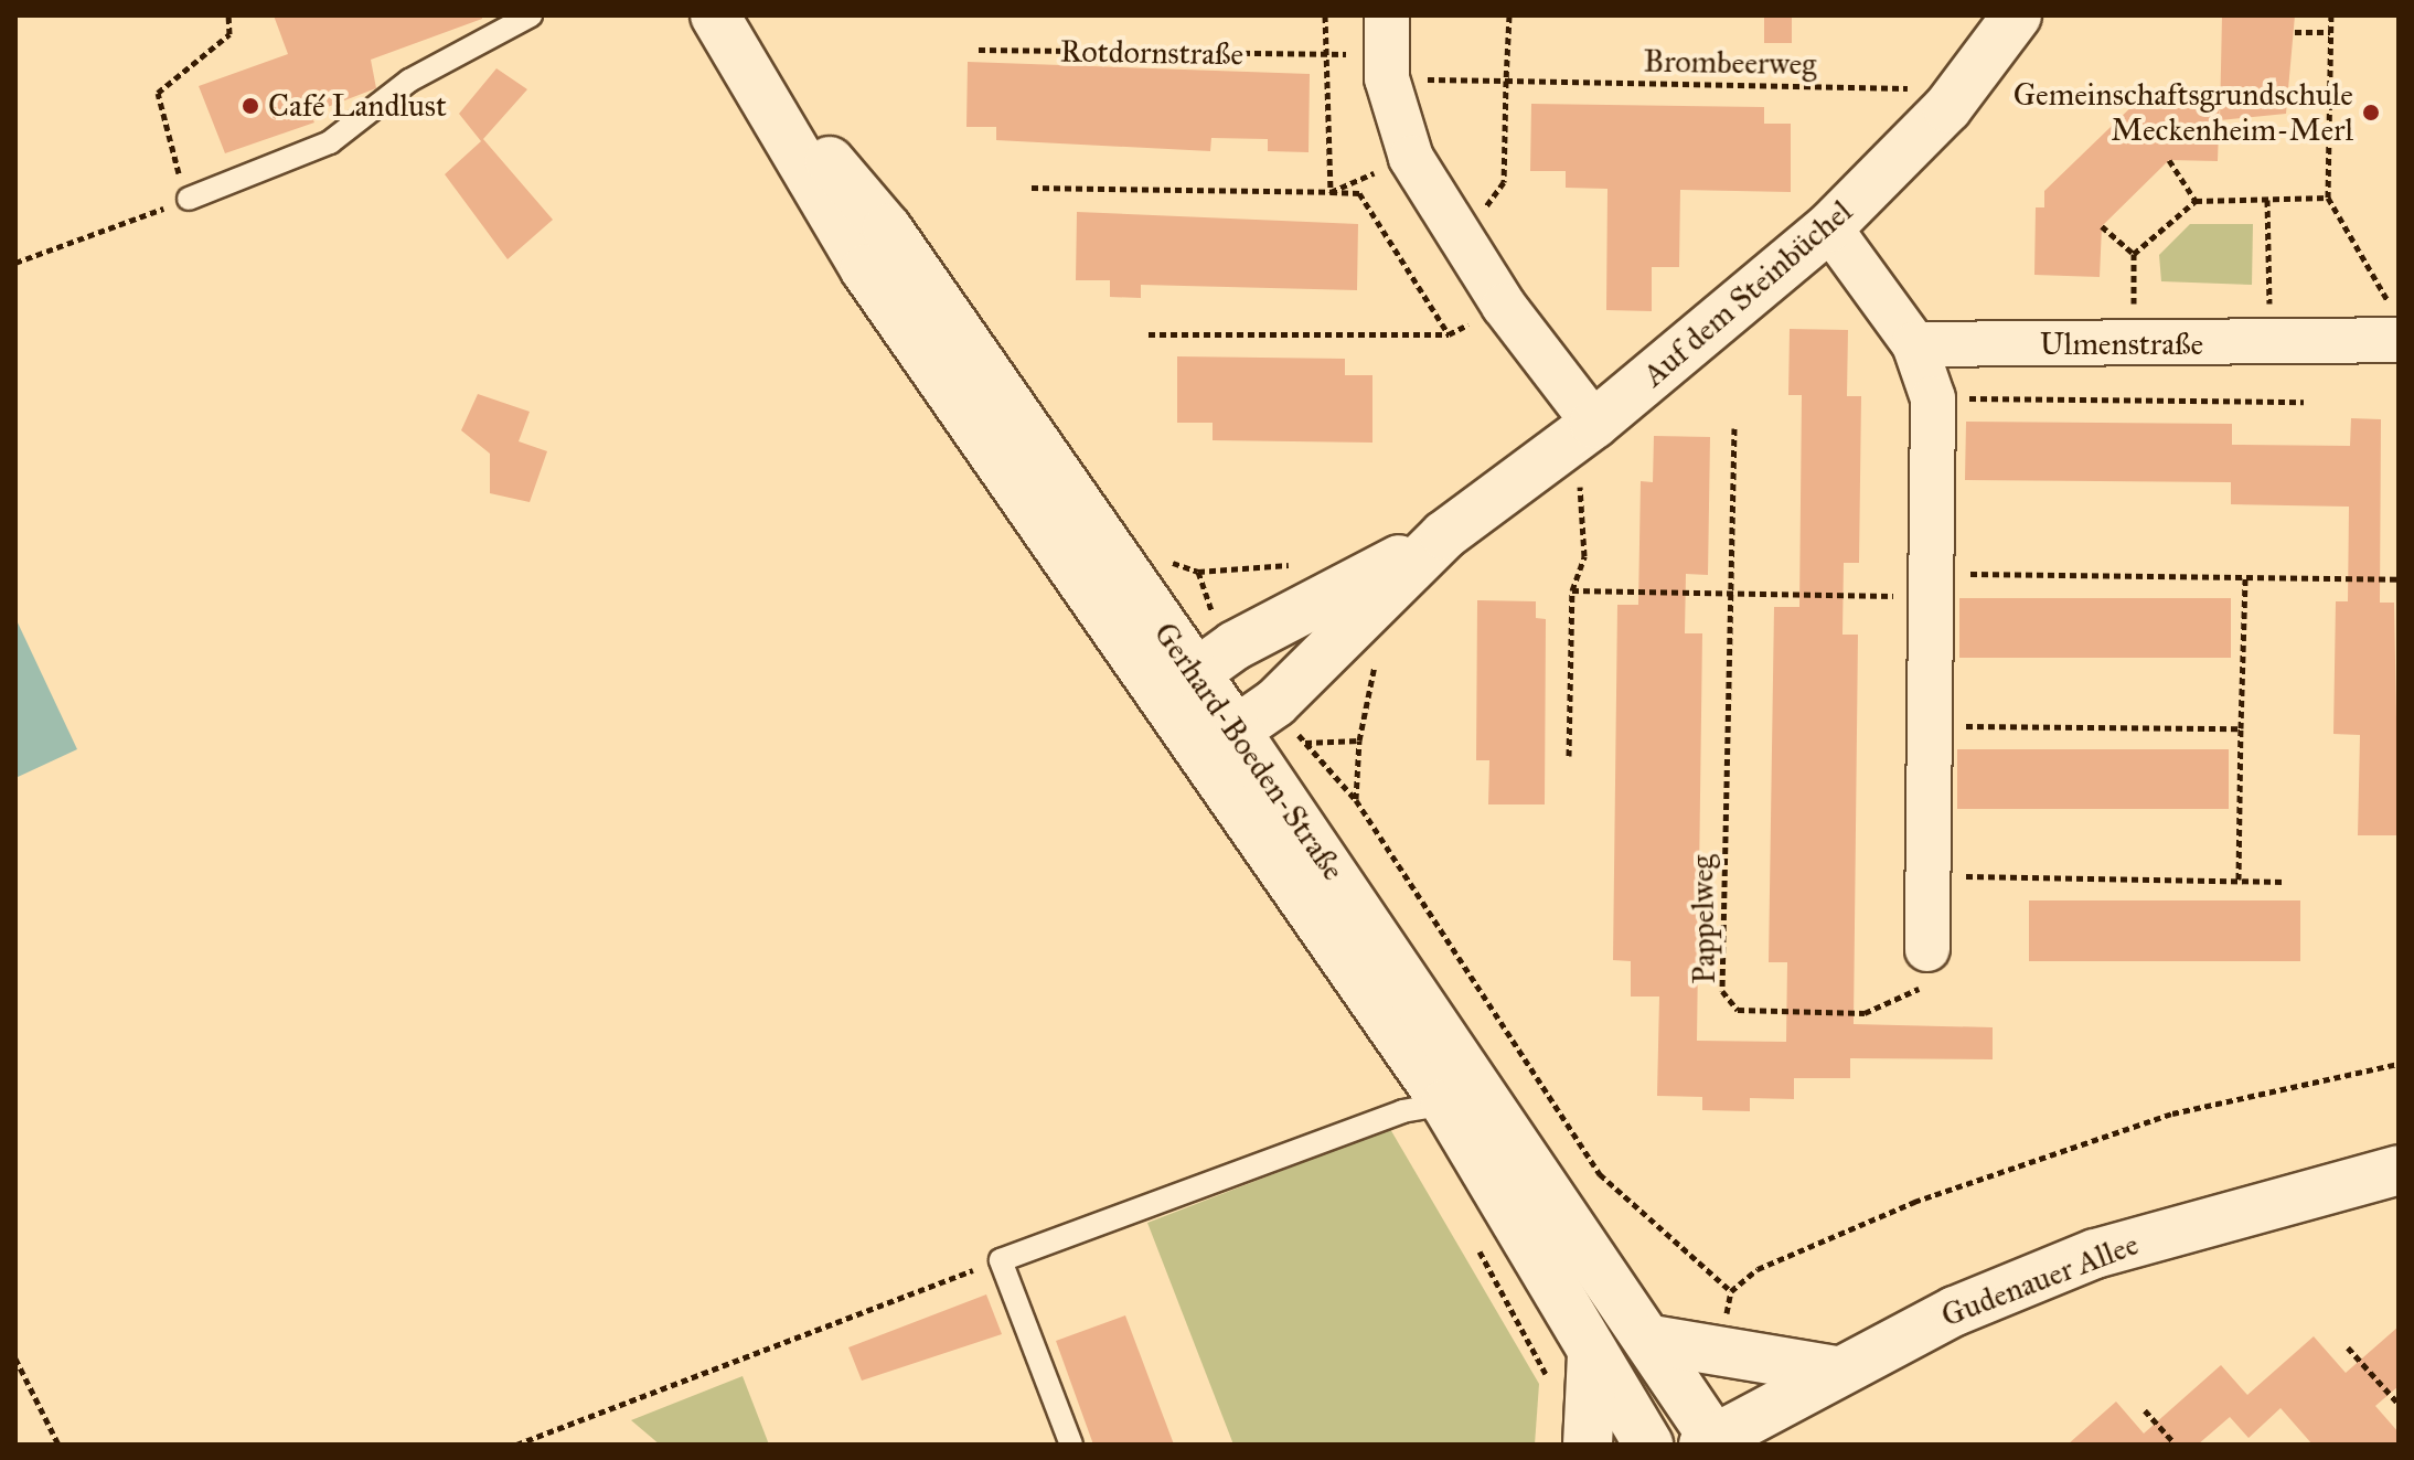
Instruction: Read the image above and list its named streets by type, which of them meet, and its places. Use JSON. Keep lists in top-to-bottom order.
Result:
{
  "streets": {
    "main road": ["Auf dem Steinbüchel", "Gerhard-Boeden-Straße", "Gudenauer Allee"],
    "street": ["Ulmenstraße"],
    "path": ["Rotdornstraße", "Brombeerweg", "Pappelweg"]
  },
  "crossings": [
    ["Brombeerweg", "Auf dem Steinbüchel"],
    ["Auf dem Steinbüchel", "Gerhard-Boeden-Straße"],
    ["Gerhard-Boeden-Straße", "Gudenauer Allee"]
  ],
  "places": ["Café Landlust", "Gemeinschaftsgrundschule Meckenheim-Merl"]
}
